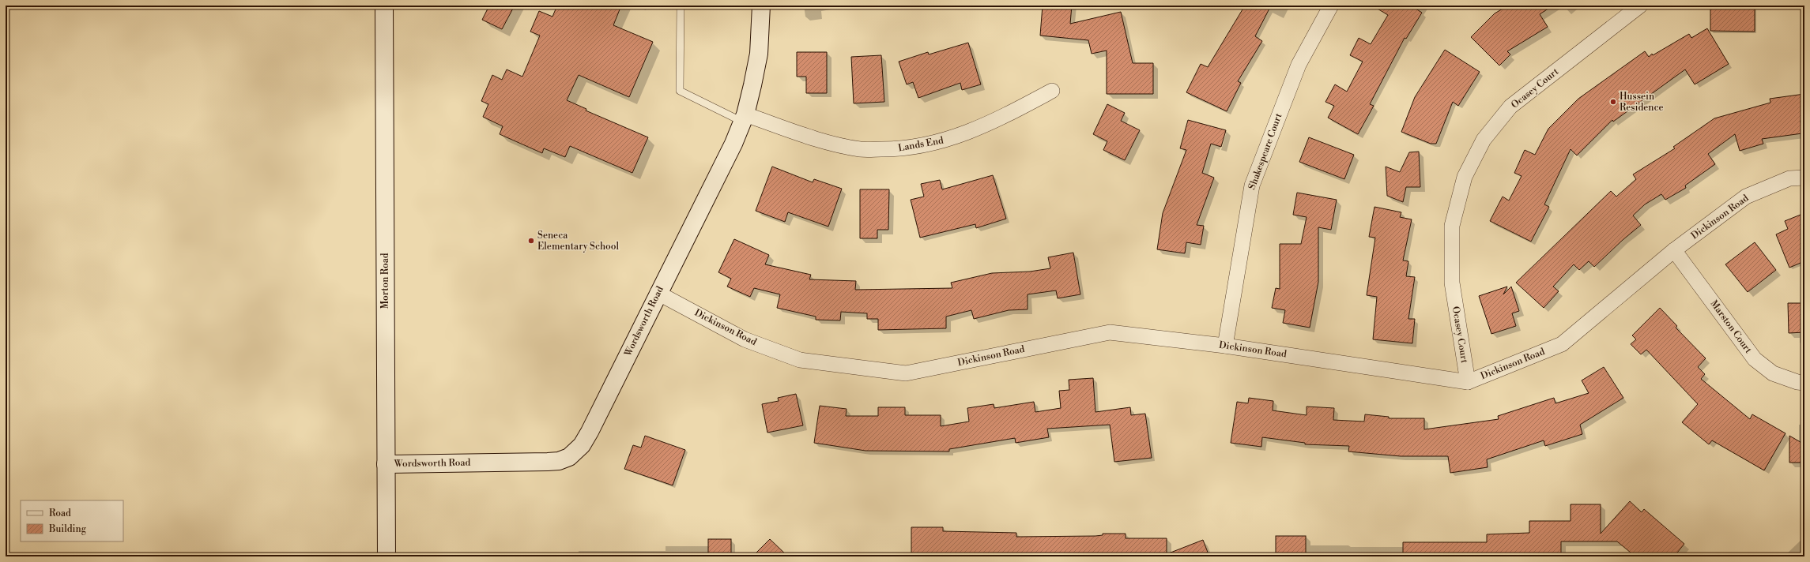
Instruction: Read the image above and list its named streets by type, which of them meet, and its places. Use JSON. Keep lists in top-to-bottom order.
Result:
{
  "streets": {
    "street": [
      "Ocasey Court",
      "Lands End",
      "Shakespeare Court",
      "Dickinson Road",
      "Morton Road",
      "Wordsworth Road",
      "Marston Court"
    ]
  },
  "crossings": [
    ["Ocasey Court", "Dickinson Road"],
    ["Lands End", "Wordsworth Road"],
    ["Shakespeare Court", "Dickinson Road"],
    ["Dickinson Road", "Wordsworth Road"],
    ["Dickinson Road", "Marston Court"],
    ["Morton Road", "Wordsworth Road"]
  ],
  "places": ["Hussein Residence", "Seneca Elementary School"],
  "legend": ["Road", "Building"]
}
